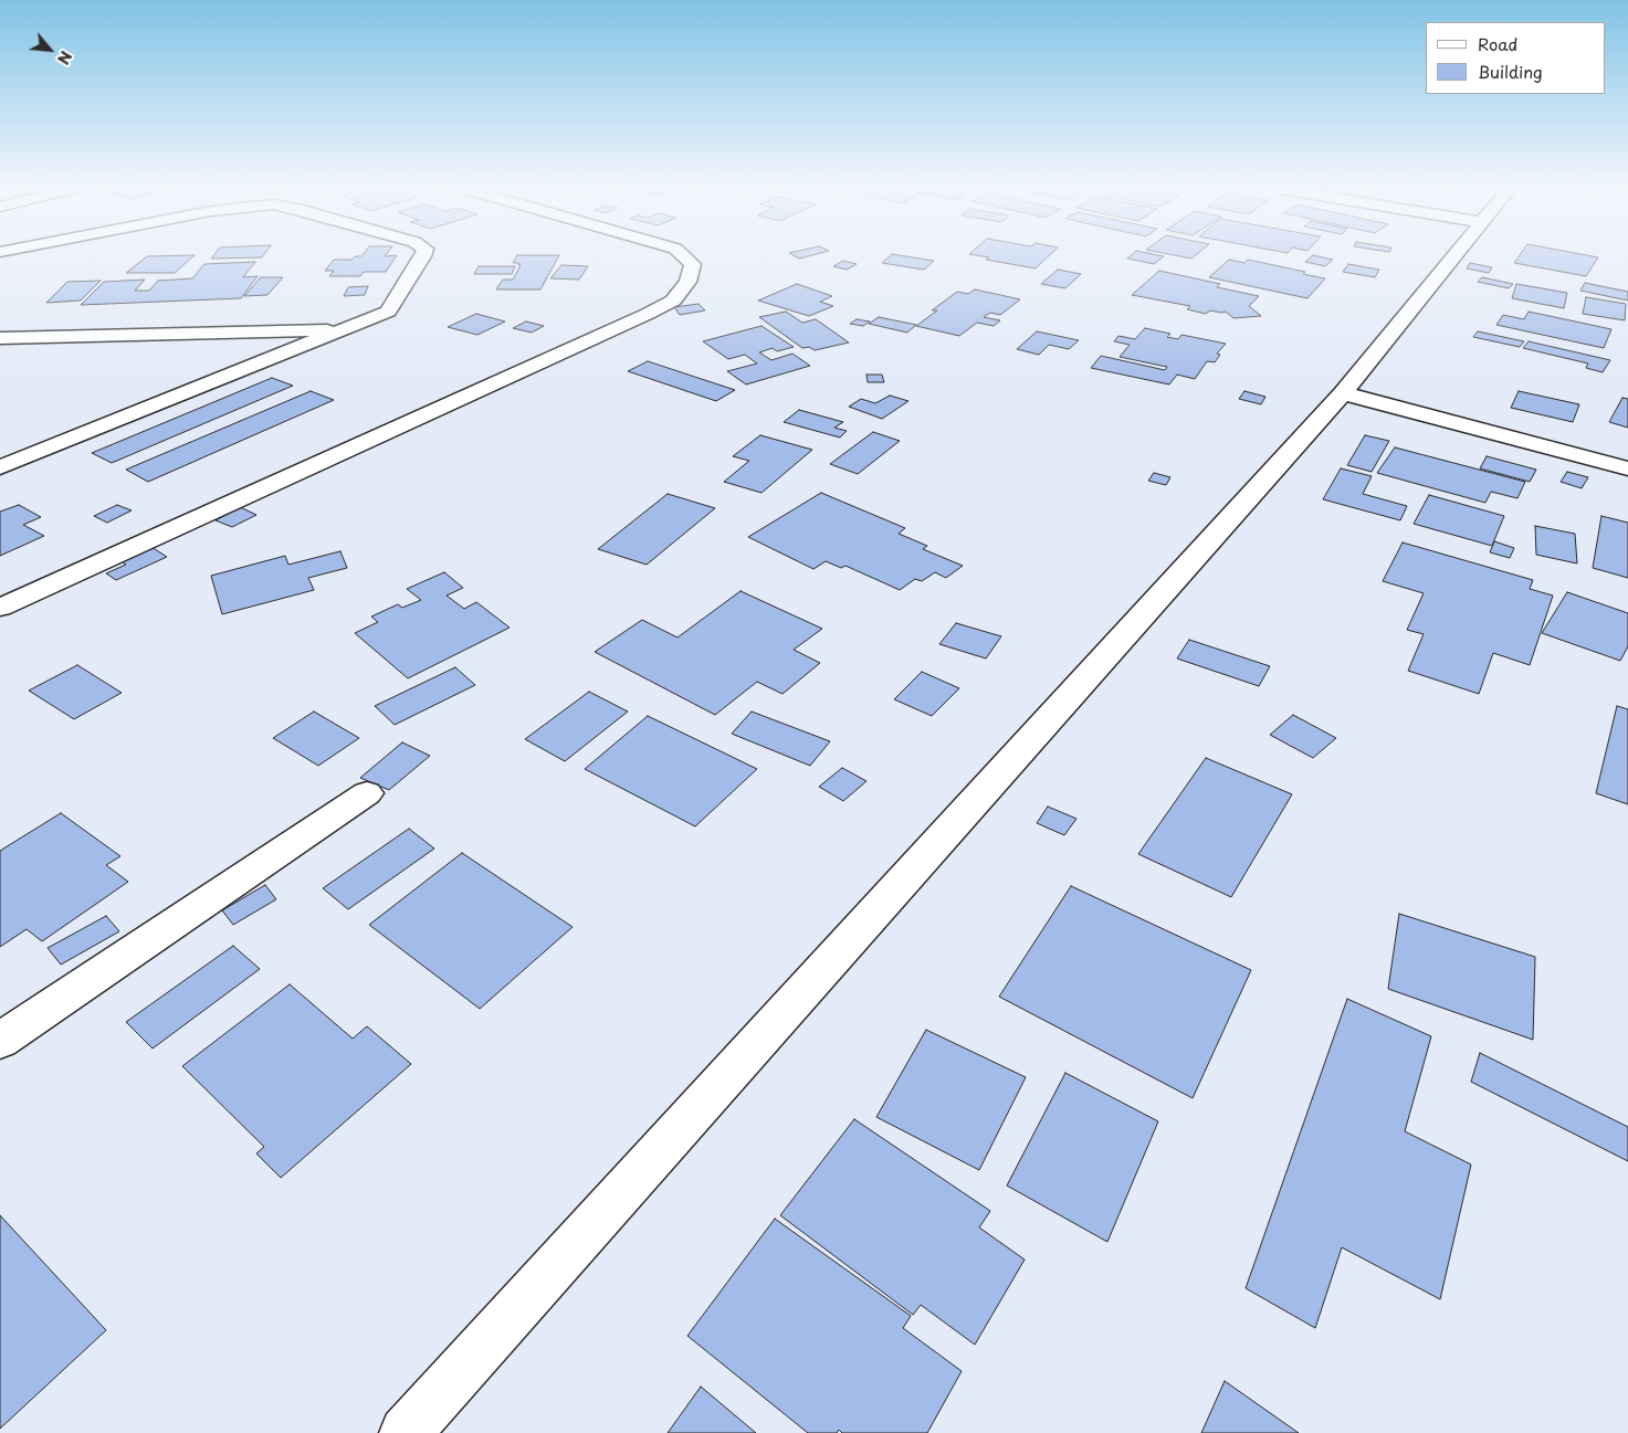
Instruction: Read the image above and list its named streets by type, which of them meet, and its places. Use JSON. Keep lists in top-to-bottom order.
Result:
{
  "legend": ["Road", "Building"],
  "north": "bottom right"
}
